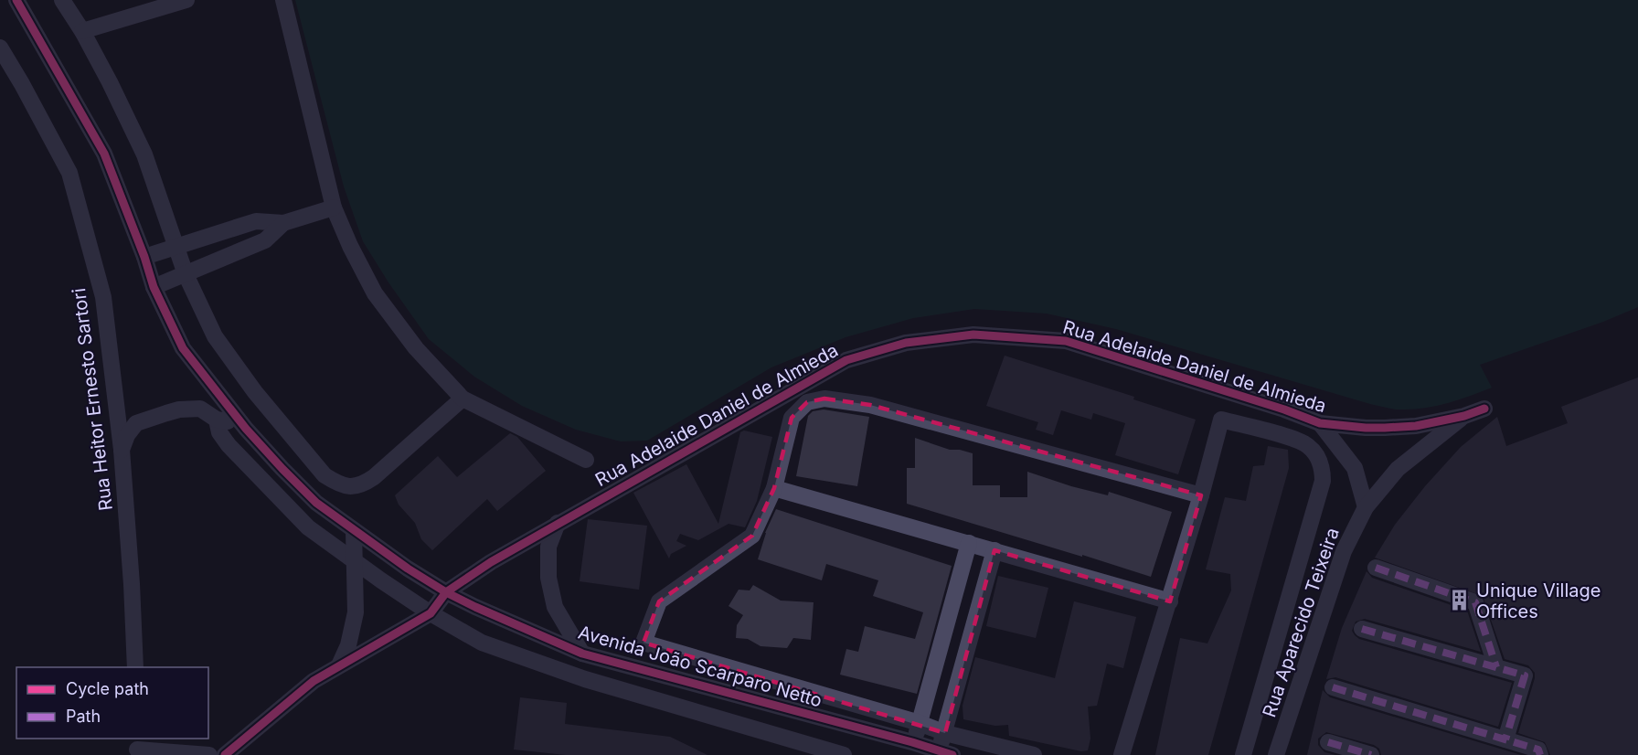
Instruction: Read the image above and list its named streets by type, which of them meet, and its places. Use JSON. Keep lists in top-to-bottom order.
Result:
{
  "streets": {
    "street": [
      "Rua Adelaide Daniel de Almieda",
      "Rua Heitor Ernesto Sartori",
      "Rua Aparecido Teixeira",
      "Avenida João Scarparo Netto"
    ]
  },
  "crossings": [
    ["Rua Adelaide Daniel de Almieda", "Rua Aparecido Teixeira"],
    ["Rua Adelaide Daniel de Almieda", "Avenida João Scarparo Netto"]
  ],
  "places": {
    "building": ["Unique Village Offices"]
  },
  "legend": ["Cycle path", "Path"]
}
